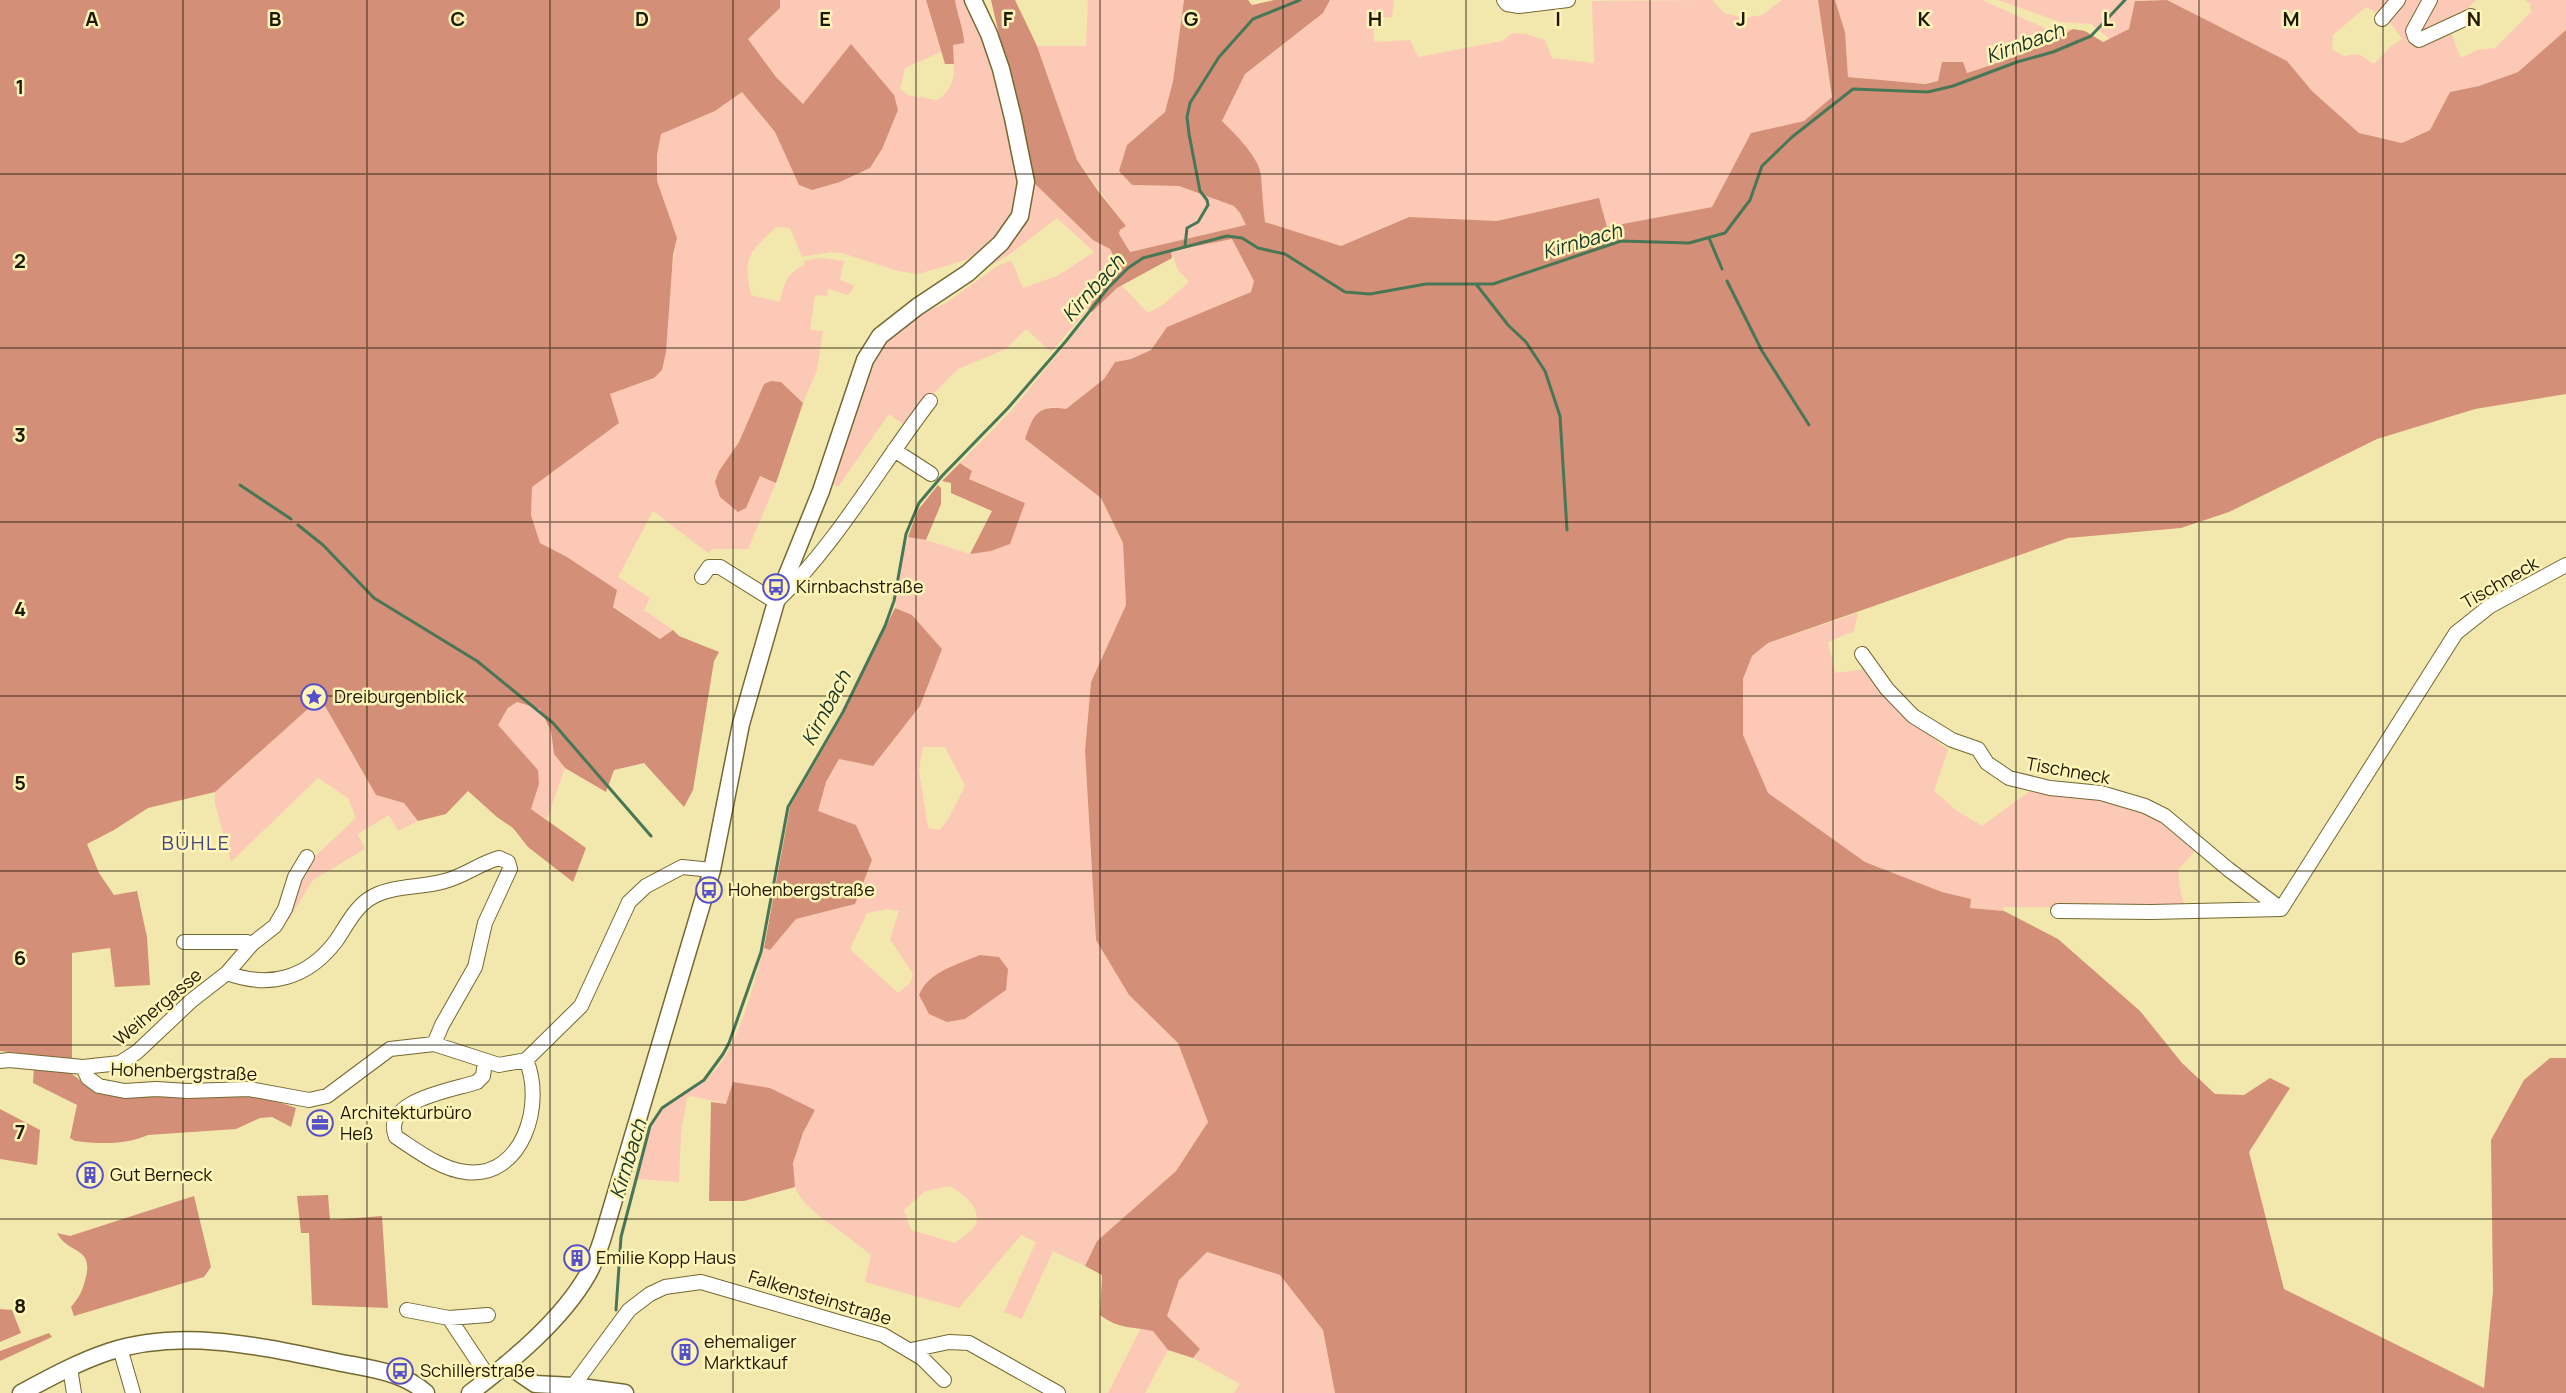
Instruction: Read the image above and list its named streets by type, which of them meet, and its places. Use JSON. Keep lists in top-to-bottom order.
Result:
{
  "streets": {
    "street": [
      "Tischneck",
      "Weihergasse",
      "Hohenbergstraße",
      "Falkensteinstraße"
    ]
  },
  "crossings": [
    ["Weihergasse", "Hohenbergstraße"]
  ],
  "districts": ["BÜHLE"],
  "water": ["Kirnbach"],
  "places": {
    "bus stop": ["Kirnbachstraße", "Hohenbergstraße", "Schillerstraße"],
    "place": ["Dreiburgenblick"],
    "office": ["Architekturbüro Heß"],
    "building": ["Gut Berneck", "Emilie Kopp Haus", "ehemaliger Marktkauf"]
  },
  "grid": {
    "columns": [
      "A",
      "B",
      "C",
      "D",
      "E",
      "F",
      "G",
      "H",
      "I",
      "J",
      "K",
      "L",
      "M",
      "N"
    ],
    "rows": [
      "1",
      "2",
      "3",
      "4",
      "5",
      "6",
      "7",
      "8"
    ]
  }
}
